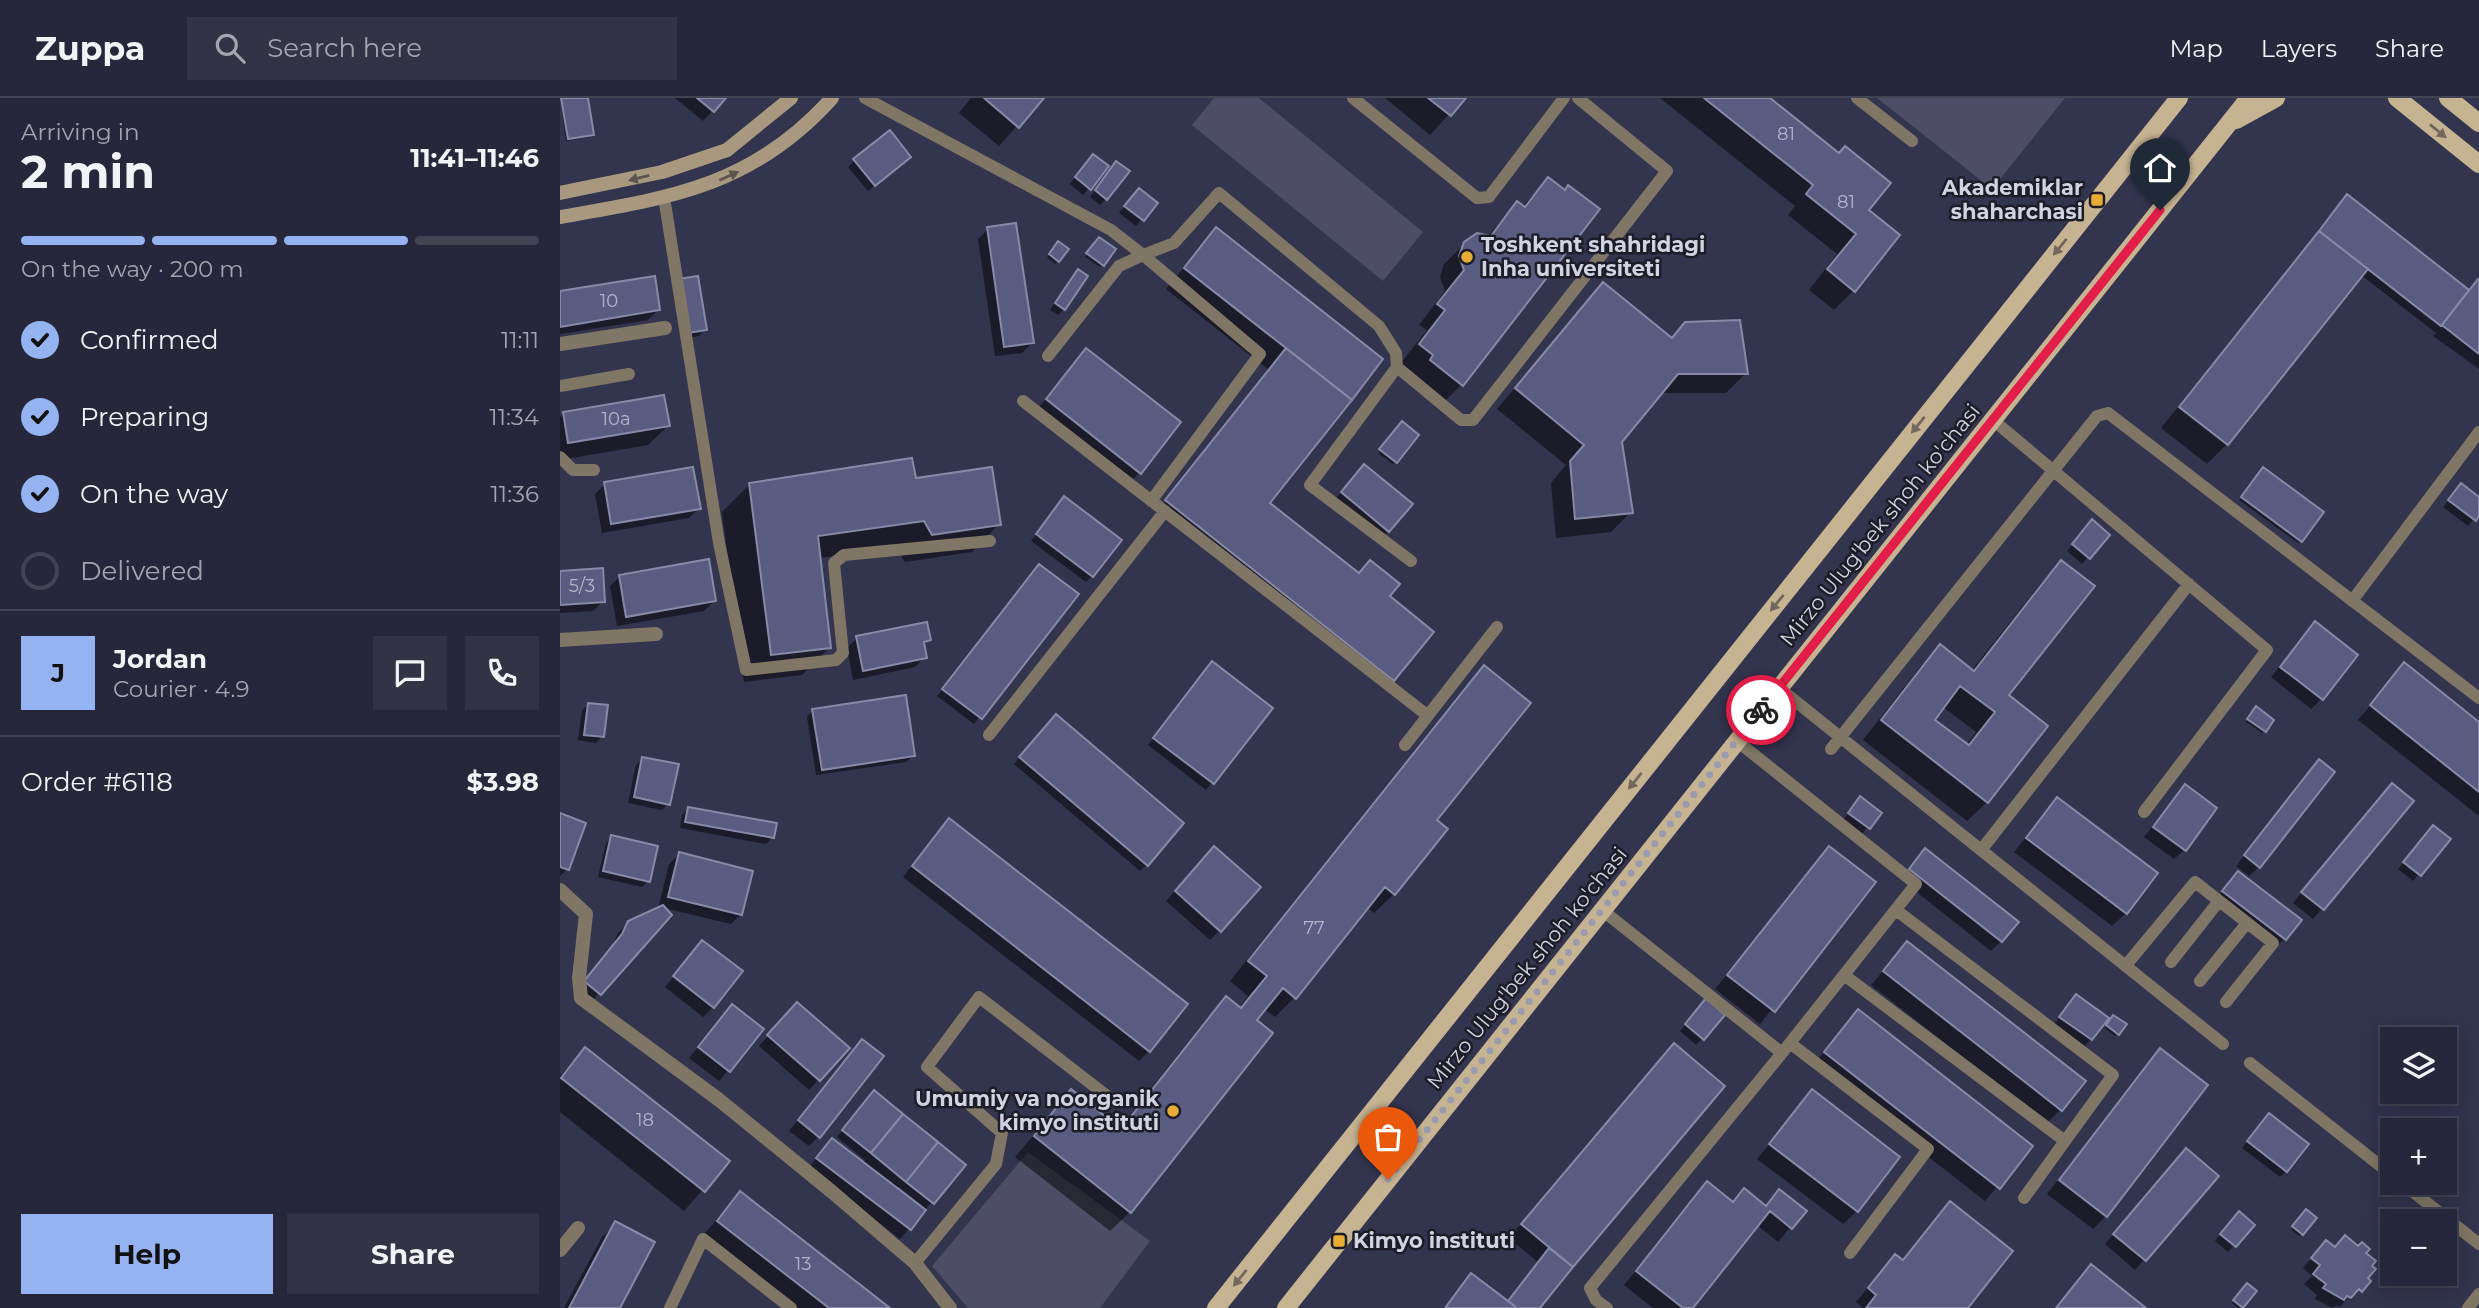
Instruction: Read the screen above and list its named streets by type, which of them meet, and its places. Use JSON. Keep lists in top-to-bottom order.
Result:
{
  "streets": {
    "main road": ["Mirzo Ulug'bek shoh ko'chasi"]
  },
  "places": {
    "transit": ["Akademiklar shaharchasi", "Kimyo instituti"],
    "other": ["Toshkent shahridagi Inha universiteti", "Umumiy va noorganik kimyo instituti"]
  },
  "house_numbers": [
    "81",
    "81",
    "10",
    "10а",
    "5/3",
    "77",
    "18",
    "13"
  ],
  "page": {
    "header": "Zuppa",
    "search": "Search here",
    "nav": ["Map", "Layers", "Share"],
    "heading": ["2 min", "Arriving in", "11:41–11:46"],
    "panel": [
      "Jordan",
      "Courier · 4.9",
      "Order #6118",
      "$3.98"
    ],
    "bar": "On the way · 200 m",
    "list": [
      ["Confirmed", "11:11"],
      ["Preparing", "11:34"],
      ["On the way", "11:36"],
      "Delivered"
    ],
    "round": "J",
    "map_buttons": ["+", "−"],
    "buttons": ["Help", "Share"]
  }
}
